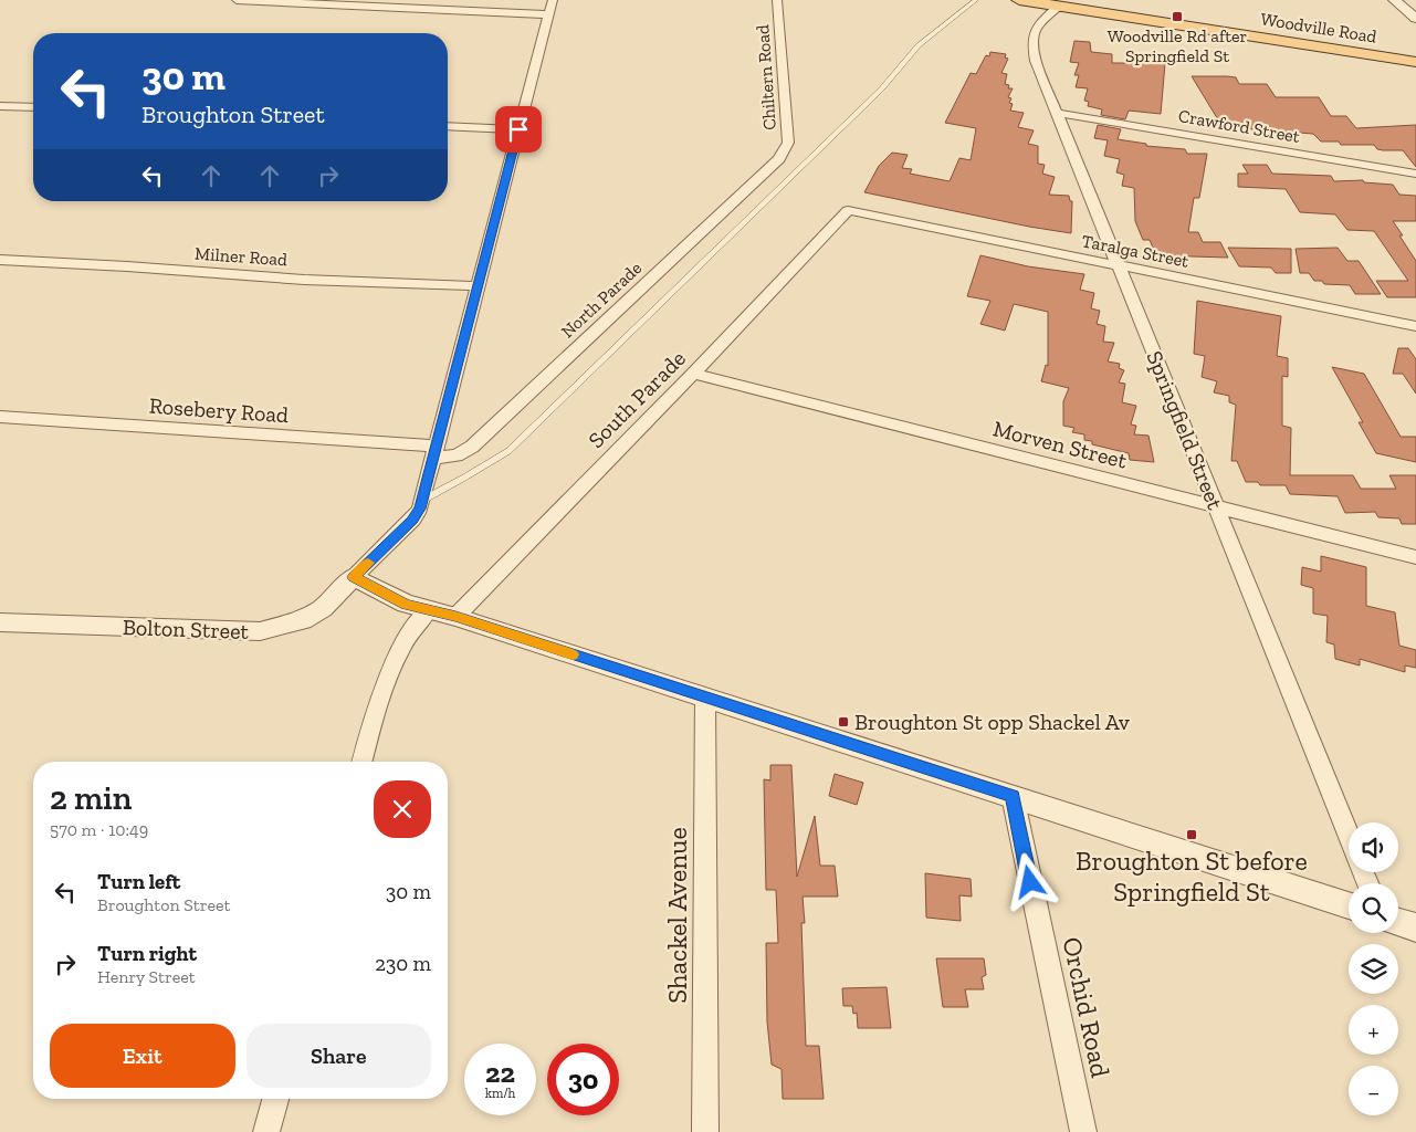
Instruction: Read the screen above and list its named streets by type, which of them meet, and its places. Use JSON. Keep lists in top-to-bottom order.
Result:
{
  "streets": {
    "main road": ["Woodville Road"],
    "street": [
      "Chiltern Road",
      "Crawford Street",
      "Taralga Street",
      "Milner Road",
      "North Parade",
      "South Parade",
      "Rosebery Road",
      "Springfield Street",
      "Morven Street",
      "Bolton Street",
      "Shackel Avenue",
      "Orchid Road"
    ]
  },
  "crossings": [
    ["Woodville Road", "Springfield Street"],
    ["Chiltern Road", "North Parade"],
    ["Crawford Street", "Springfield Street"],
    ["Taralga Street", "South Parade"],
    ["Taralga Street", "Springfield Street"],
    ["North Parade", "Rosebery Road"],
    ["South Parade", "Morven Street"],
    ["Springfield Street", "Morven Street"]
  ],
  "places": {
    "transit": ["Woodville Rd after Springfield St", "Broughton St opp Shackel Av", "Broughton St before Springfield St"]
  },
  "page": {
    "turn": ["30 m", "Broughton Street"],
    "heading": ["2 min", "570 m · 10:49"],
    "map_buttons": ["+", "−"],
    "list": [
      {
        "name": "Turn left",
        "note": "Broughton Street",
        "value": "30 m"
      },
      {
        "name": "Turn right",
        "note": "Henry Street",
        "value": "230 m"
      }
    ],
    "buttons": ["Exit", "Share"],
    "speed": "22 km/h",
    "limit": "30"
  }
}
